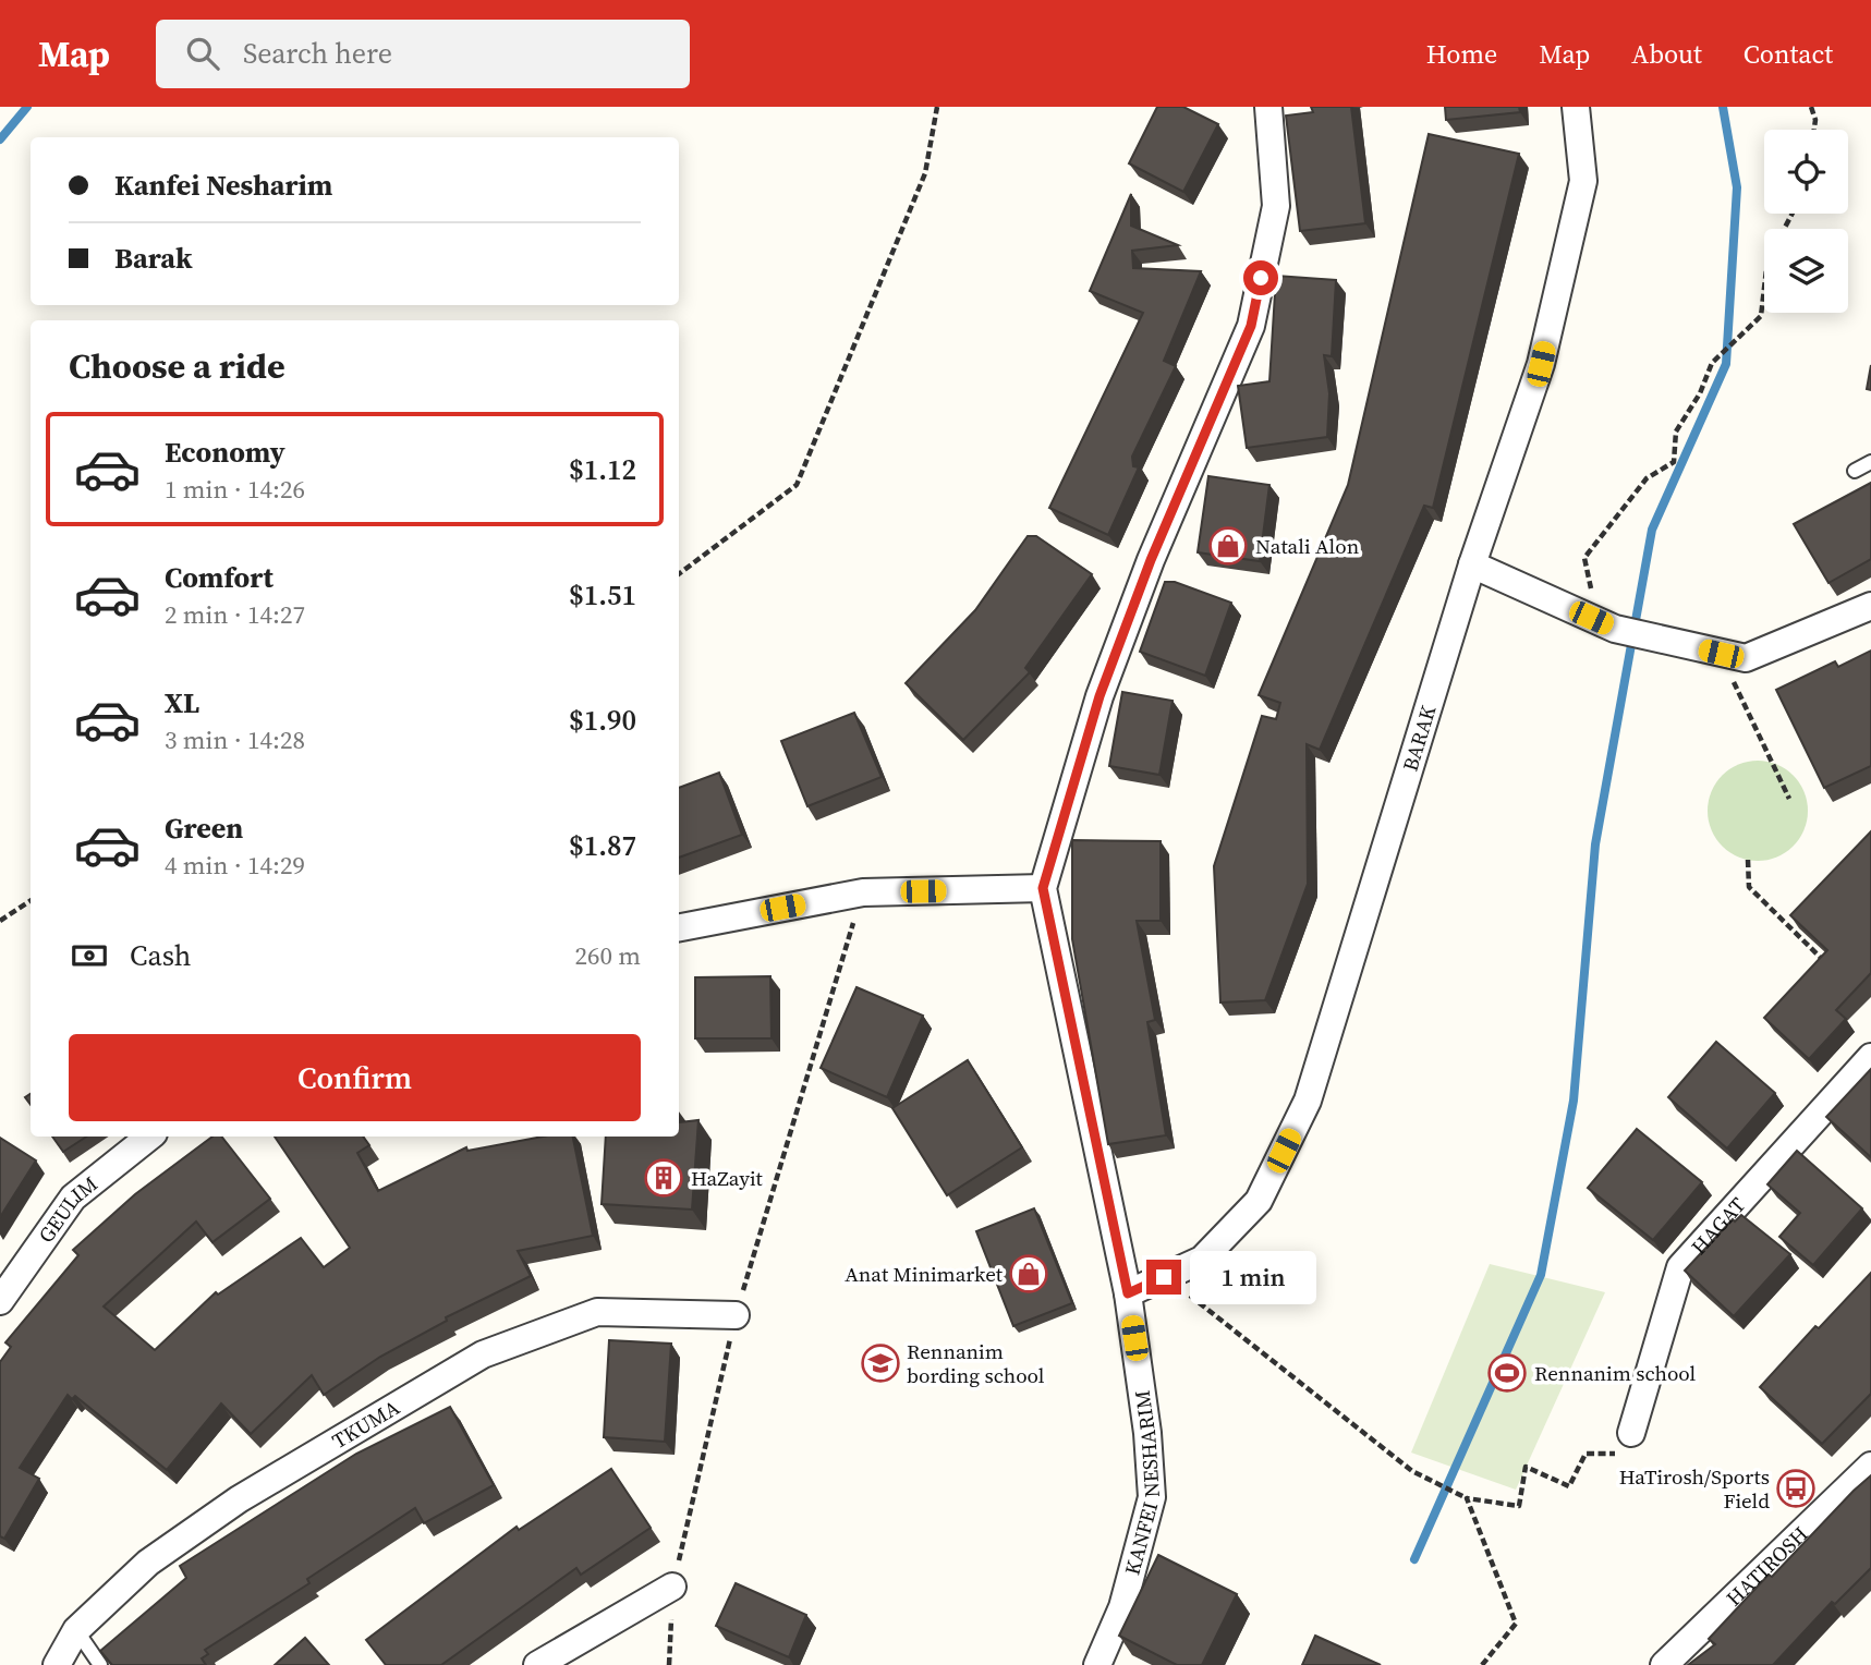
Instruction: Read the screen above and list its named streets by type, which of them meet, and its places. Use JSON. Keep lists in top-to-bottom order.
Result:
{
  "streets": {
    "street": [
      "BARAK",
      "GEULIM",
      "HAGAT",
      "TKUMA",
      "KANFEI NESHARIM",
      "HATIROSH"
    ]
  },
  "crossings": [
    ["BARAK", "KANFEI NESHARIM"]
  ],
  "places": {
    "shop": ["Natali Alon", "Anat Minimarket"],
    "building": ["HaZayit"],
    "school or university": ["Rennanim bording school"],
    "sports": ["Rennanim school"],
    "bus stop": ["HaTirosh/Sports Field"]
  },
  "page": {
    "header": "Map",
    "search": "Search here",
    "nav": [
      "Home",
      "Map",
      "About",
      "Contact"
    ],
    "banner": ["Kanfei Nesharim", "Barak"],
    "heading": "Choose a ride",
    "list": [
      {
        "name": "Economy",
        "note": "1 min · 14:26",
        "value": "$1.12"
      },
      {
        "name": "Comfort",
        "note": "2 min · 14:27",
        "value": "$1.51"
      },
      {
        "name": "XL",
        "note": "3 min · 14:28",
        "value": "$1.90"
      },
      {
        "name": "Green",
        "note": "4 min · 14:29",
        "value": "$1.87"
      }
    ],
    "pay": ["Cash", "260 m"],
    "buttons": "Confirm",
    "bubble": "1 min"
  }
}
